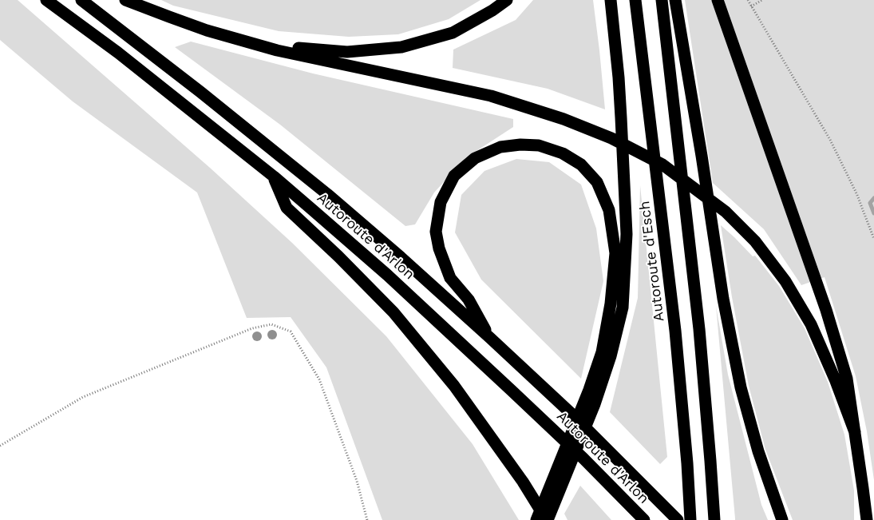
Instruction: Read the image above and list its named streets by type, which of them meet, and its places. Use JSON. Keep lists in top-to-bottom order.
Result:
{
  "streets": {
    "highway": ["Autoroute d'Arlon", "Autoroute d'Esch"]
  }
}
